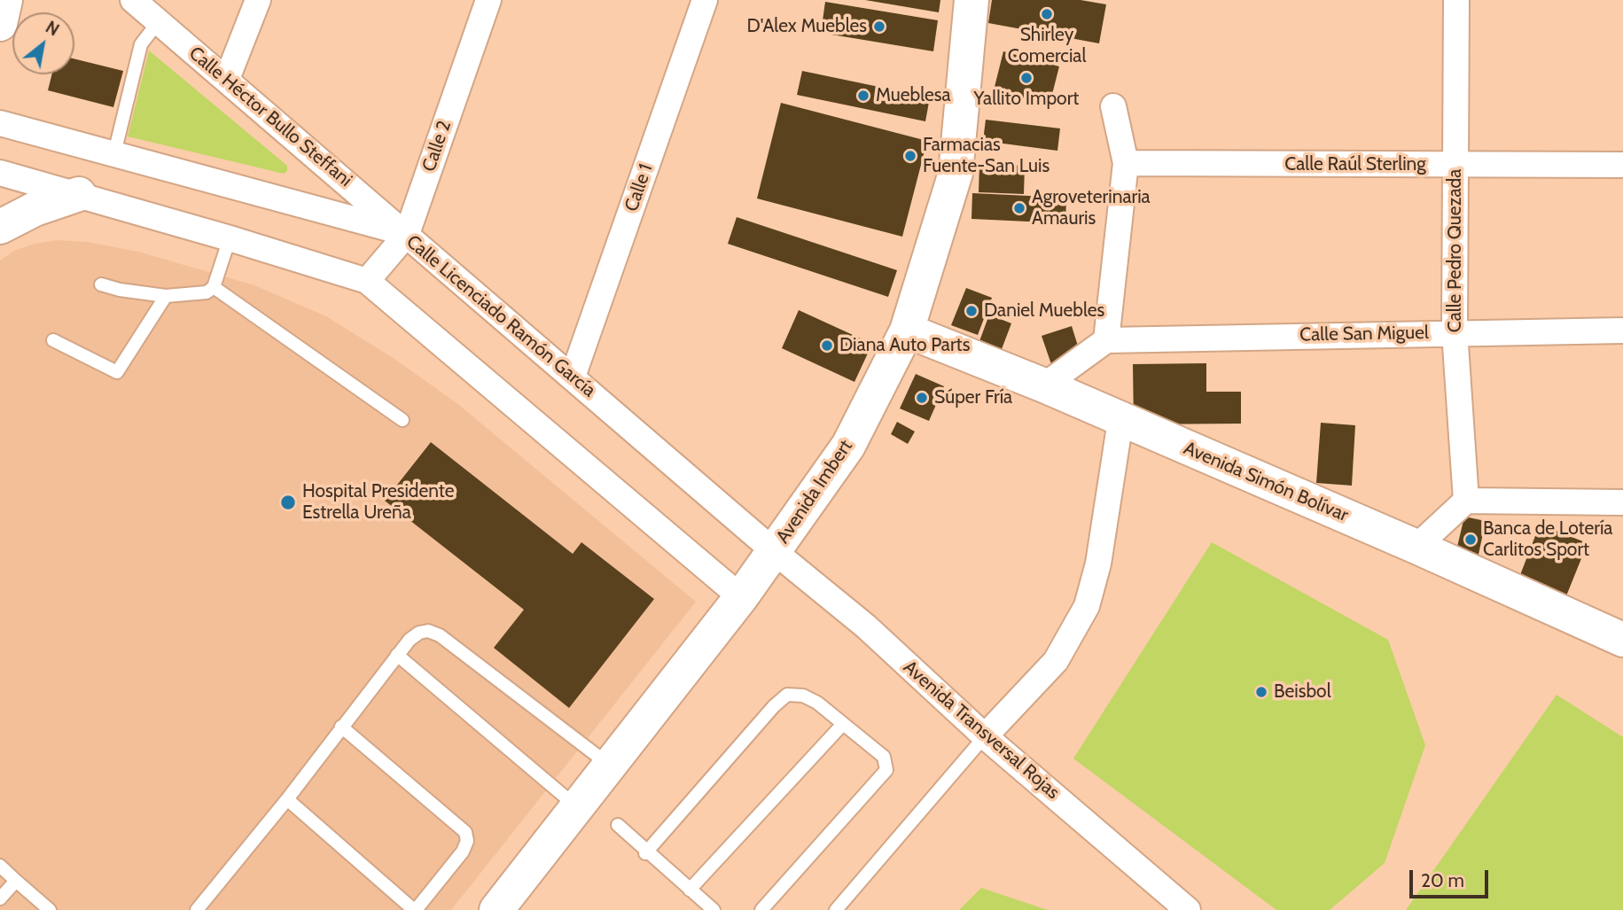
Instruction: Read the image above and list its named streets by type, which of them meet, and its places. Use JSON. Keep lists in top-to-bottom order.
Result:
{
  "streets": {
    "main road": ["Avenida Simón Bolívar", "Avenida Imbert"],
    "street": [
      "Calle Héctor Bullo Steffani",
      "Calle 2",
      "Calle Raúl Sterling",
      "Calle 1",
      "Calle Pedro Quezada",
      "Calle Licenciado Ramón García",
      "Calle San Miguel",
      "Avenida Transversal Rojas"
    ]
  },
  "crossings": [
    ["Calle Héctor Bullo Steffani", "Calle 2"],
    ["Calle Héctor Bullo Steffani", "Calle Licenciado Ramón García"],
    ["Calle 2", "Calle Licenciado Ramón García"],
    ["Calle Raúl Sterling", "Calle Pedro Quezada"],
    ["Calle 1", "Calle Licenciado Ramón García"],
    ["Calle Pedro Quezada", "Calle San Miguel"],
    ["Calle Licenciado Ramón García", "Avenida Imbert"],
    ["Calle Licenciado Ramón García", "Avenida Transversal Rojas"],
    ["Avenida Simón Bolívar", "Avenida Imbert"],
    ["Avenida Imbert", "Avenida Transversal Rojas"]
  ],
  "places": [
    "Shirley Comercial",
    "D'Alex Muebles",
    "Yallito Import",
    "Mueblesa",
    "Farmacias Fuente-San Luis",
    "Agroveterinaria Amauris",
    "Daniel Muebles",
    "Diana Auto Parts",
    "Súper Fría",
    "Hospital Presidente Estrella Ureña",
    "Banca de Lotería Carlitos Sport",
    "Beisbol"
  ],
  "scale_bar": "20 m",
  "north": "top right"
}
